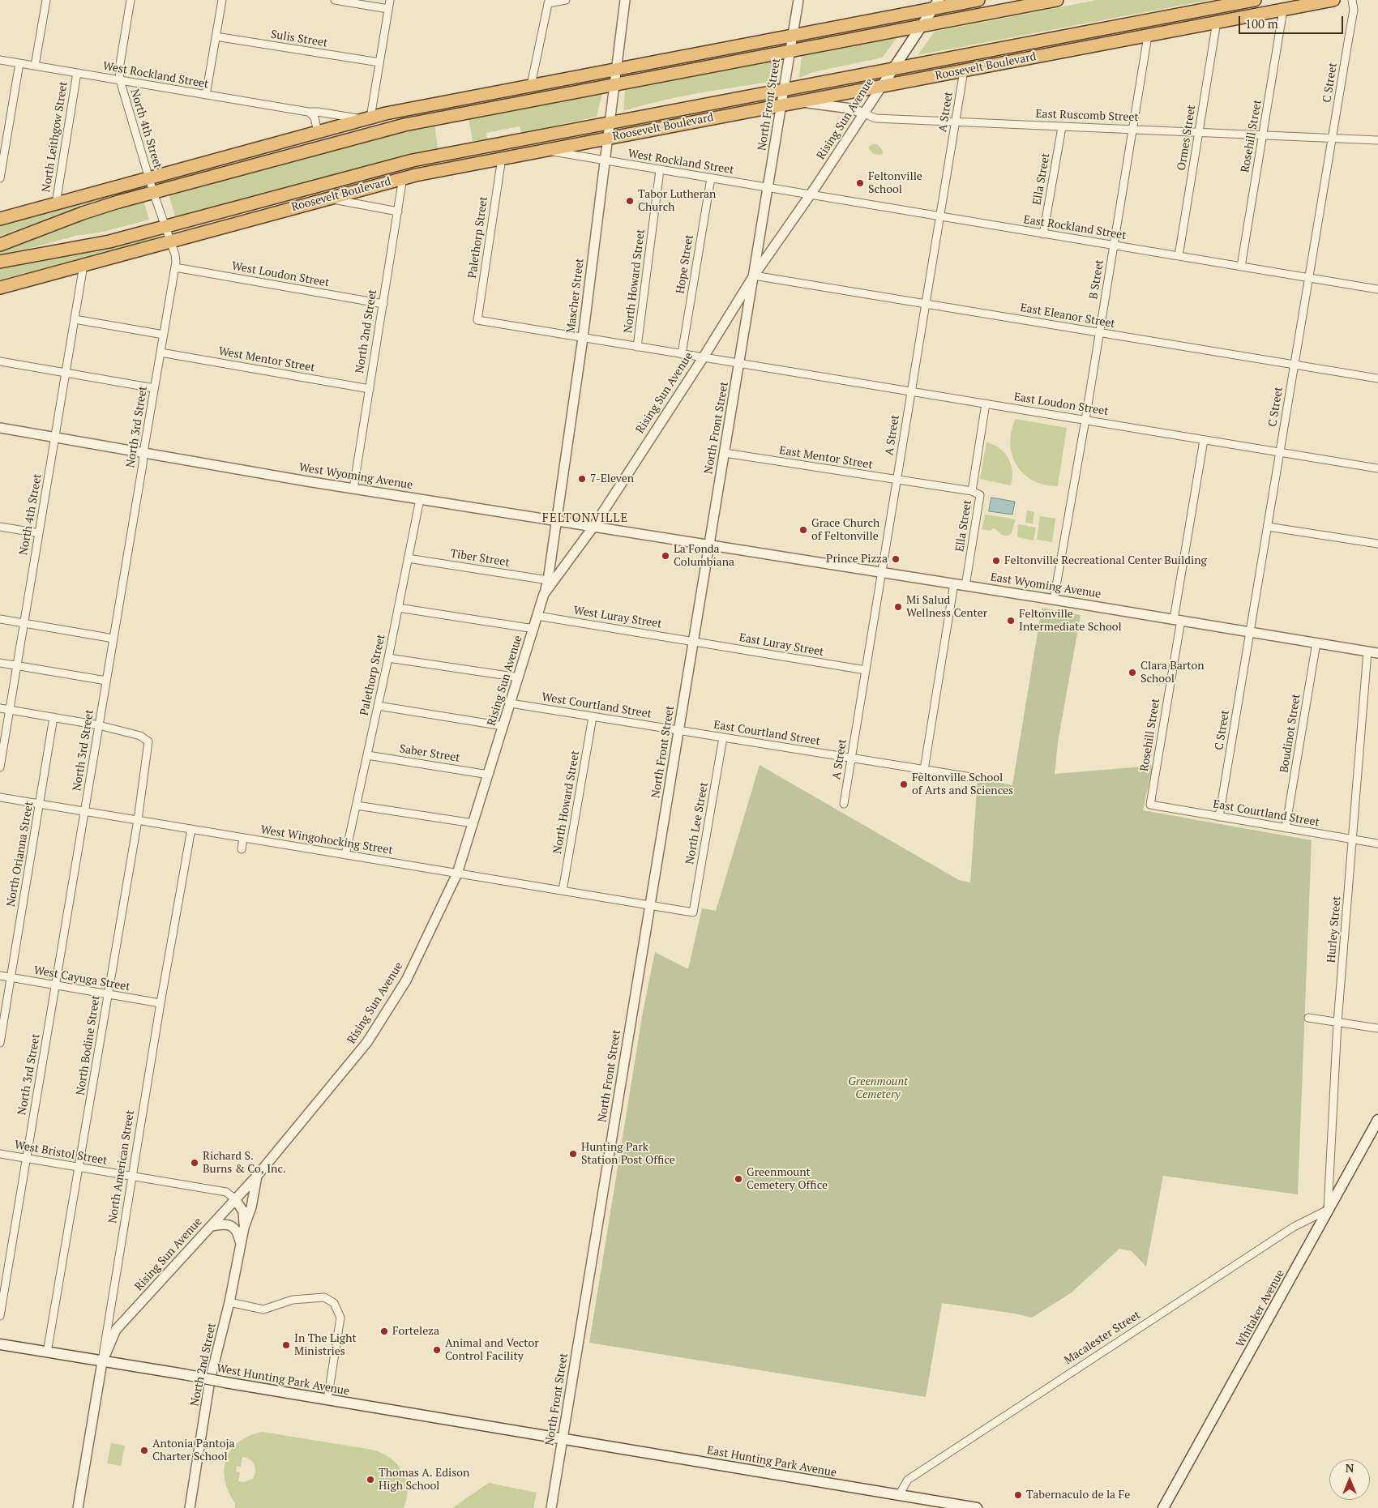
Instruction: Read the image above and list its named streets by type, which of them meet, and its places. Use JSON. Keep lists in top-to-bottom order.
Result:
{
  "streets": {
    "highway": ["Roosevelt Boulevard"],
    "main road": [
      "Rising Sun Avenue",
      "Whitaker Avenue",
      "West Hunting Park Avenue",
      "East Hunting Park Avenue"
    ],
    "street": [
      "Sulis Street",
      "West Rockland Street",
      "C Street",
      "North Front Street",
      "A Street",
      "East Ruscomb Street",
      "North 4th Street",
      "Rosehill Street",
      "North Leithgow Street",
      "Ormes Street",
      "Ella Street",
      "East Rockland Street",
      "Palethorp Street",
      "Hope Street",
      "West Loudon Street",
      "B Street",
      "North Howard Street",
      "Mascher Street",
      "East Eleanor Street",
      "North 2nd Street",
      "West Mentor Street",
      "East Loudon Street",
      "North 3rd Street",
      "East Mentor Street",
      "West Wyoming Avenue",
      "Tiber Street",
      "East Wyoming Avenue",
      "West Luray Street",
      "East Luray Street",
      "West Courtland Street",
      "East Courtland Street",
      "Boudinot Street",
      "Saber Street",
      "North Lee Street",
      "West Wingohocking Street",
      "North Orianna Street",
      "Hurley Street",
      "West Cayuga Street",
      "North Bodine Street",
      "West Bristol Street",
      "North American Street",
      "Macalester Street"
    ]
  },
  "crossings": [
    ["Roosevelt Boulevard", "West Rockland Street"],
    ["Roosevelt Boulevard", "North Front Street"],
    ["Roosevelt Boulevard", "A Street"],
    ["Roosevelt Boulevard", "East Ruscomb Street"],
    ["Roosevelt Boulevard", "Rising Sun Avenue"],
    ["Roosevelt Boulevard", "North 4th Street"],
    ["Roosevelt Boulevard", "Rosehill Street"],
    ["Roosevelt Boulevard", "Ormes Street"],
    ["Roosevelt Boulevard", "Palethorp Street"],
    ["Roosevelt Boulevard", "B Street"],
    ["Roosevelt Boulevard", "Mascher Street"],
    ["Roosevelt Boulevard", "North 2nd Street"],
    ["Roosevelt Boulevard", "North 3rd Street"],
    ["West Rockland Street", "North Front Street"],
    ["West Rockland Street", "North 4th Street"],
    ["West Rockland Street", "North Leithgow Street"],
    ["West Rockland Street", "East Rockland Street"],
    ["West Rockland Street", "Hope Street"],
    ["West Rockland Street", "North Howard Street"],
    ["West Rockland Street", "Mascher Street"],
    ["C Street", "East Ruscomb Street"],
    ["C Street", "East Rockland Street"],
    ["C Street", "East Eleanor Street"],
    ["C Street", "East Loudon Street"],
    ["C Street", "East Wyoming Avenue"],
    ["C Street", "East Courtland Street"],
    ["North Front Street", "Rising Sun Avenue"],
    ["North Front Street", "East Rockland Street"],
    ["North Front Street", "East Eleanor Street"],
    ["North Front Street", "East Loudon Street"],
    ["North Front Street", "East Mentor Street"],
    ["North Front Street", "West Wyoming Avenue"],
    ["North Front Street", "East Wyoming Avenue"],
    ["North Front Street", "West Luray Street"],
    ["North Front Street", "East Luray Street"],
    ["North Front Street", "West Courtland Street"],
    ["North Front Street", "East Courtland Street"],
    ["North Front Street", "West Wingohocking Street"],
    ["North Front Street", "West Hunting Park Avenue"],
    ["North Front Street", "East Hunting Park Avenue"],
    ["A Street", "East Ruscomb Street"],
    ["A Street", "East Rockland Street"],
    ["A Street", "East Eleanor Street"],
    ["A Street", "East Loudon Street"],
    ["A Street", "East Mentor Street"],
    ["A Street", "East Wyoming Avenue"],
    ["A Street", "East Luray Street"],
    ["A Street", "East Courtland Street"],
    ["East Ruscomb Street", "Rising Sun Avenue"],
    ["East Ruscomb Street", "Rosehill Street"],
    ["East Ruscomb Street", "Ormes Street"],
    ["East Ruscomb Street", "Ella Street"],
    ["East Ruscomb Street", "B Street"],
    ["Rising Sun Avenue", "East Rockland Street"],
    ["Rising Sun Avenue", "Mascher Street"],
    ["Rising Sun Avenue", "East Eleanor Street"],
    ["Rising Sun Avenue", "North 2nd Street"],
    ["Rising Sun Avenue", "West Wyoming Avenue"],
    ["Rising Sun Avenue", "West Luray Street"],
    ["Rising Sun Avenue", "West Courtland Street"],
    ["Rising Sun Avenue", "Saber Street"],
    ["Rising Sun Avenue", "West Wingohocking Street"],
    ["Rising Sun Avenue", "West Bristol Street"],
    ["Rising Sun Avenue", "North American Street"],
    ["Rising Sun Avenue", "West Hunting Park Avenue"],
    ["North 4th Street", "North 3rd Street"],
    ["North 4th Street", "West Wyoming Avenue"],
    ["Rosehill Street", "East Rockland Street"],
    ["Rosehill Street", "East Loudon Street"],
    ["Rosehill Street", "East Wyoming Avenue"],
    ["Rosehill Street", "East Courtland Street"],
    ["Ormes Street", "East Rockland Street"],
    ["Ella Street", "East Rockland Street"],
    ["Ella Street", "East Loudon Street"],
    ["Ella Street", "East Mentor Street"],
    ["Ella Street", "East Wyoming Avenue"],
    ["East Rockland Street", "B Street"],
    ["Palethorp Street", "Mascher Street"],
    ["Palethorp Street", "West Wyoming Avenue"],
    ["Palethorp Street", "Tiber Street"],
    ["Palethorp Street", "Saber Street"],
    ["Palethorp Street", "West Wingohocking Street"],
    ["West Loudon Street", "North 2nd Street"],
    ["West Loudon Street", "North 3rd Street"],
    ["B Street", "East Eleanor Street"],
    ["B Street", "East Loudon Street"],
    ["B Street", "East Wyoming Avenue"],
    ["North Howard Street", "West Courtland Street"],
    ["North Howard Street", "West Wingohocking Street"],
    ["Mascher Street", "West Wyoming Avenue"],
    ["Mascher Street", "Tiber Street"],
    ["North 2nd Street", "West Mentor Street"],
    ["North 2nd Street", "West Wyoming Avenue"],
    ["North 2nd Street", "West Bristol Street"],
    ["West Mentor Street", "North 3rd Street"],
    ["North 3rd Street", "West Wyoming Avenue"],
    ["North 3rd Street", "West Wingohocking Street"],
    ["North 3rd Street", "West Cayuga Street"],
    ["North 3rd Street", "North Bodine Street"],
    ["North 3rd Street", "West Bristol Street"],
    ["West Wyoming Avenue", "East Wyoming Avenue"],
    ["East Wyoming Avenue", "Boudinot Street"],
    ["East Wyoming Avenue", "Hurley Street"],
    ["West Luray Street", "East Luray Street"],
    ["West Courtland Street", "East Courtland Street"],
    ["East Courtland Street", "Boudinot Street"],
    ["East Courtland Street", "North Lee Street"],
    ["East Courtland Street", "Hurley Street"],
    ["North Lee Street", "West Wingohocking Street"],
    ["West Wingohocking Street", "North Orianna Street"],
    ["West Wingohocking Street", "North Bodine Street"],
    ["West Wingohocking Street", "North American Street"],
    ["North Orianna Street", "West Cayuga Street"],
    ["Hurley Street", "Whitaker Avenue"],
    ["Hurley Street", "Macalester Street"],
    ["West Cayuga Street", "North Bodine Street"],
    ["West Cayuga Street", "North American Street"],
    ["North Bodine Street", "West Bristol Street"],
    ["North Bodine Street", "West Hunting Park Avenue"],
    ["West Bristol Street", "North American Street"],
    ["North American Street", "West Hunting Park Avenue"],
    ["Whitaker Avenue", "Macalester Street"],
    ["Macalester Street", "East Hunting Park Avenue"],
    ["West Hunting Park Avenue", "East Hunting Park Avenue"]
  ],
  "districts": ["FELTONVILLE"],
  "parks": ["Greenmount Cemetery"],
  "places": [
    "Feltonville School",
    "Tabor Lutheran Church",
    "7-Eleven",
    "Grace Church of Feltonville",
    "La Fonda Columbiana",
    "Prince Pizza",
    "Feltonville Recreational Center Building",
    "Mi Salud Wellness Center",
    "Feltonville Intermediate School",
    "Clara Barton School",
    "Feltonville School of Arts and Sciences",
    "Hunting Park Station Post Office",
    "Richard S. Burns & Co, Inc.",
    "Greenmount Cemetery Office",
    "Forteleza",
    "In The Light Ministries",
    "Animal and Vector Control Facility",
    "Antonia Pantoja Charter School",
    "Thomas A. Edison High School",
    "Tabernaculo de la Fe"
  ],
  "scale_bar": "100 m",
  "north": "top"
}
